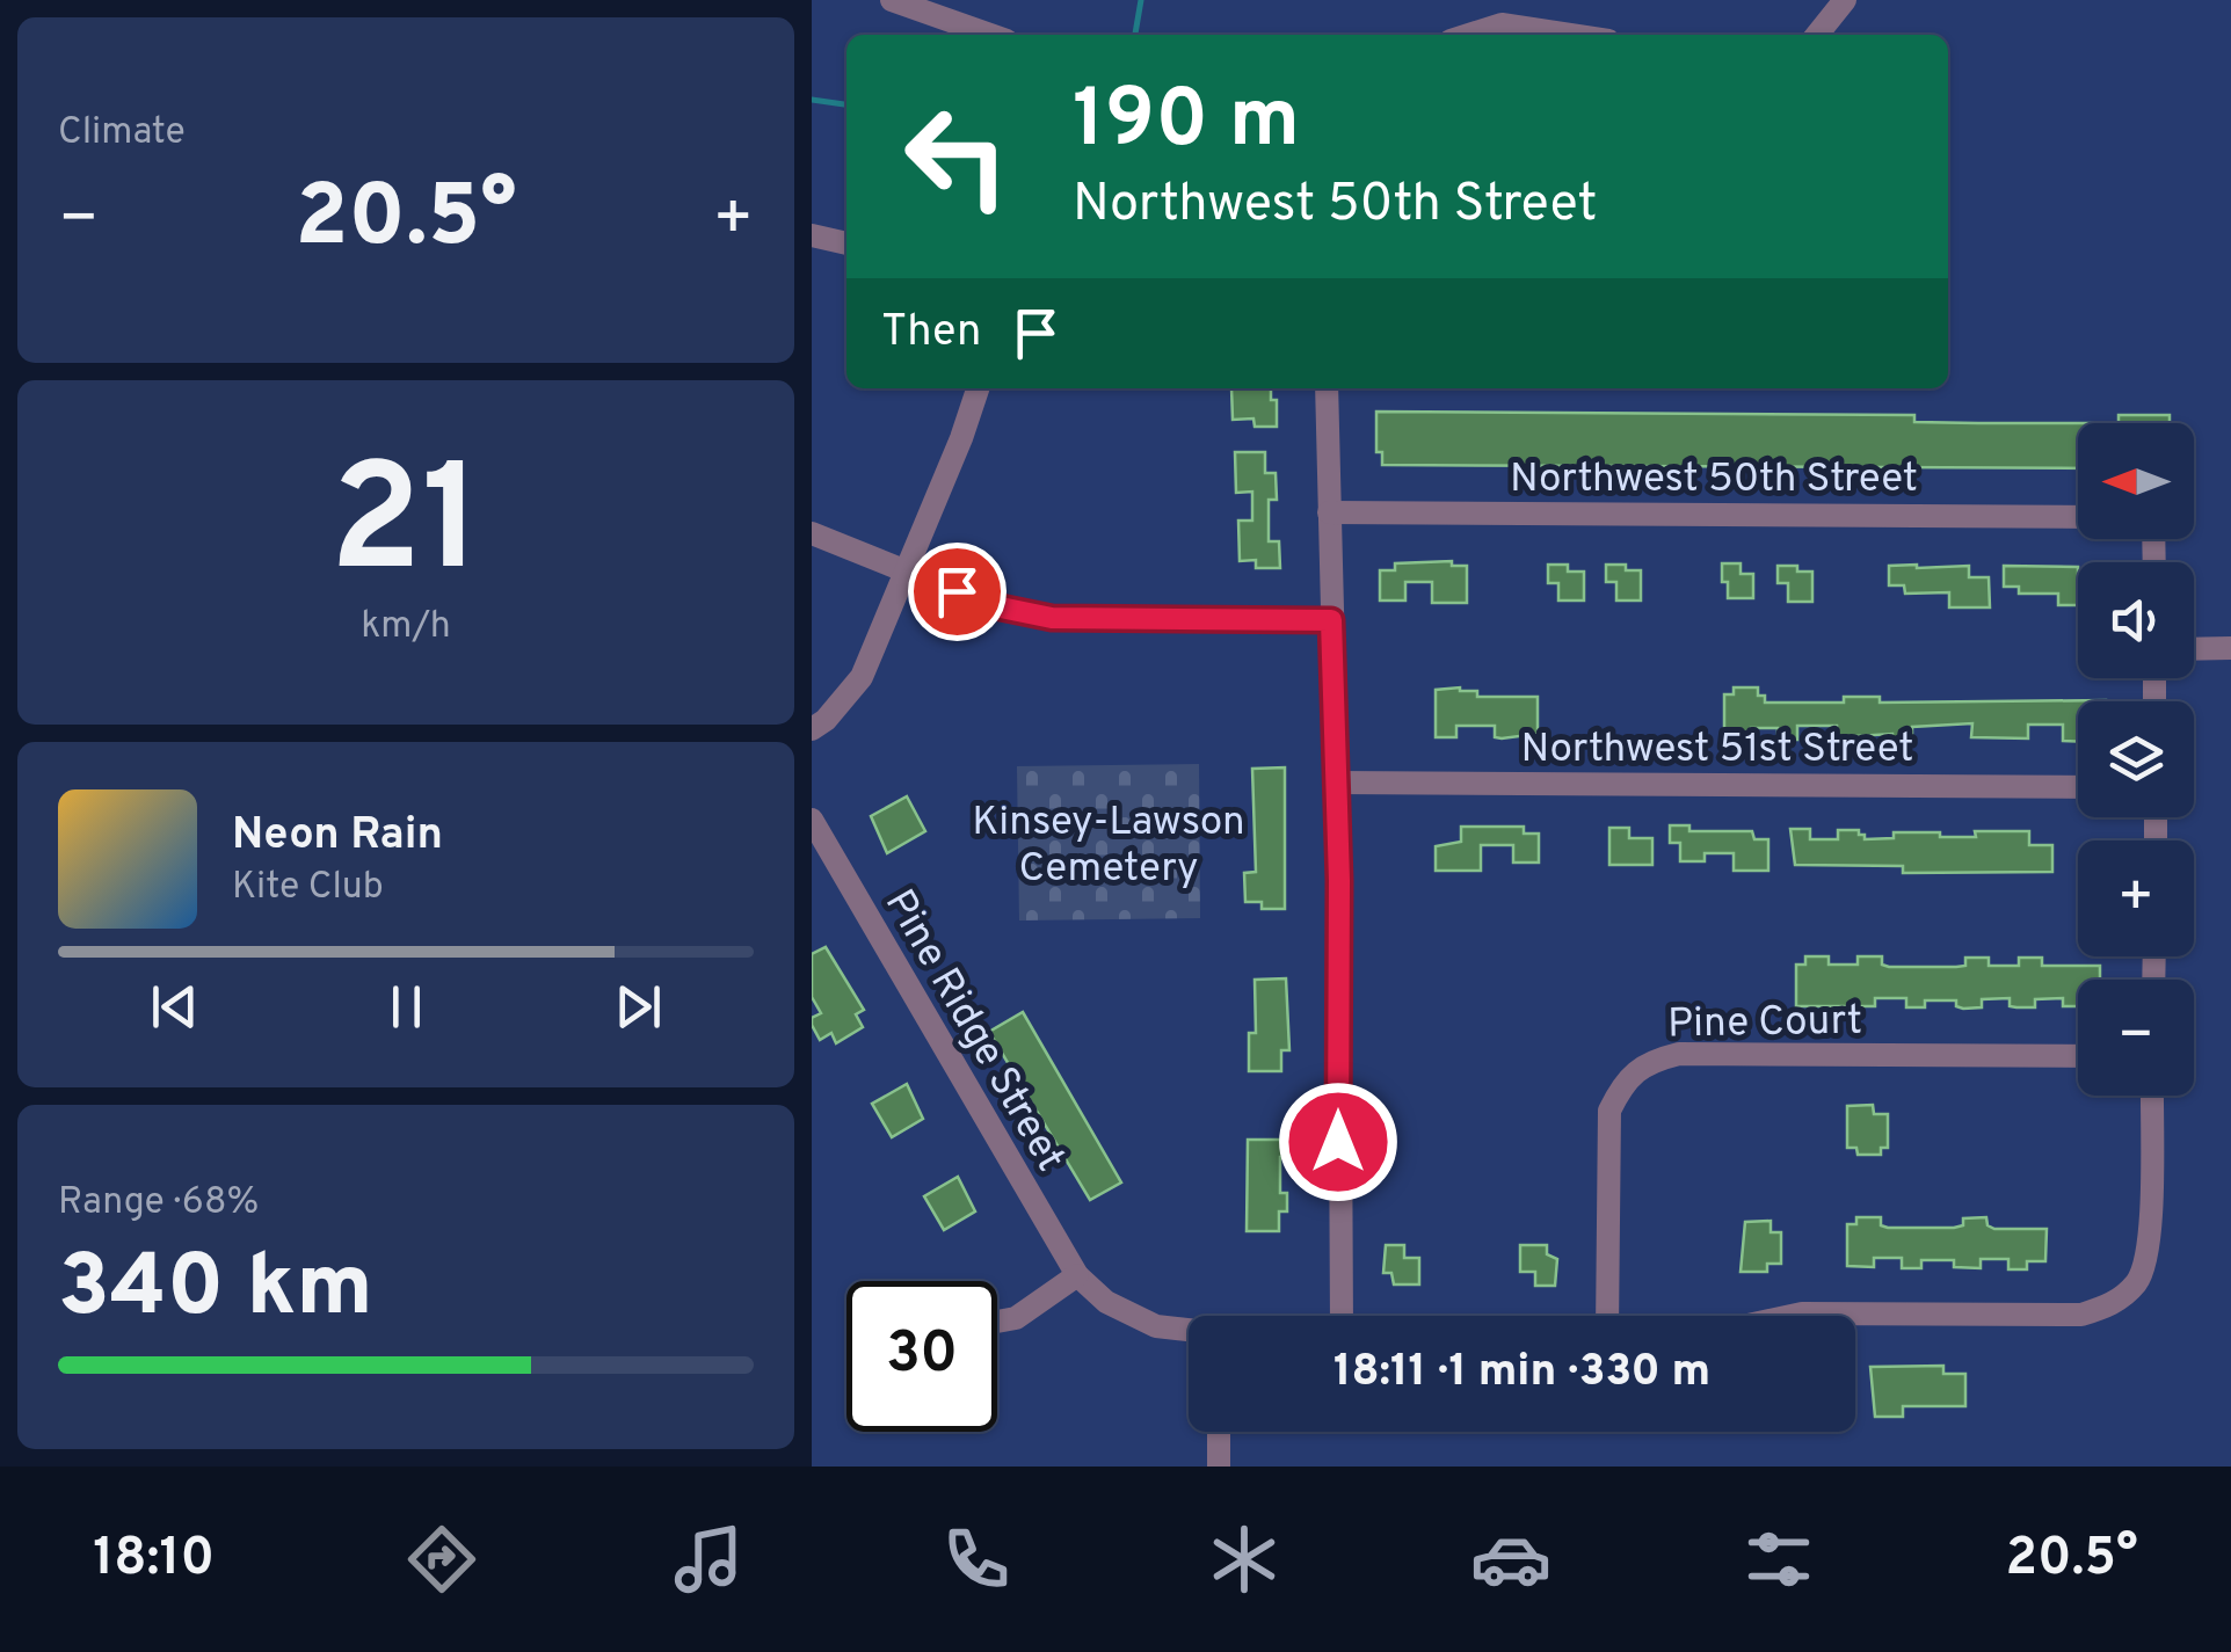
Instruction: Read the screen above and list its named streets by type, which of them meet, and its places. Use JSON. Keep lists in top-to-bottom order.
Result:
{
  "streets": {
    "street": [
      "Northwest 50th Street",
      "Northwest 51st Street",
      "Pine Court",
      "Pine Ridge Street"
    ]
  },
  "parks": ["Kinsey-Lawson Cemetery"],
  "north": "left",
  "page": {
    "tile": [
      "Climate",
      ["21", "km/h"],
      ["Range · 68%", "340 km"]
    ],
    "turn": ["190 m", "Northwest 50th Street"],
    "heat": ["−", "20.5°", "+"],
    "then": "Then",
    "map_buttons": ["+", "−"],
    "song": ["Neon Rain", "Kite Club"],
    "limit": "30",
    "trip": "18:11 · 1 min · 330 m",
    "tabs": ["18:10", "20.5°"]
  }
}
